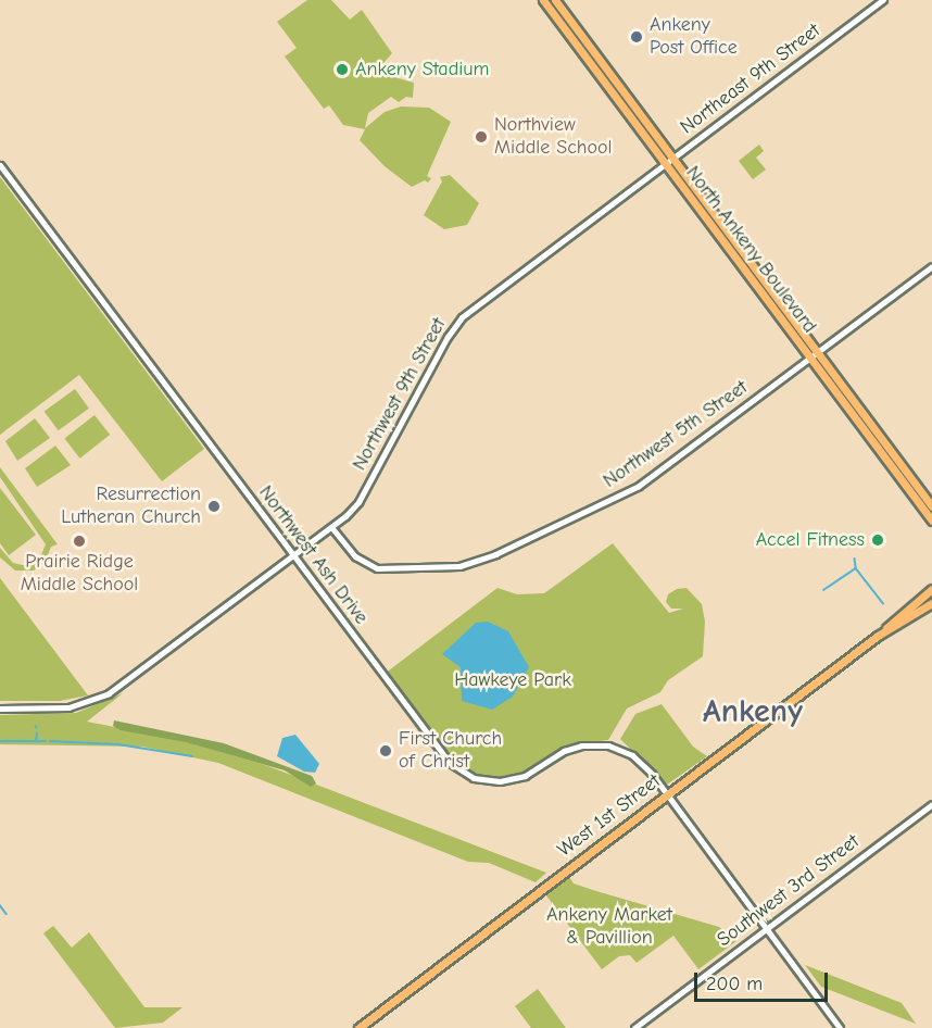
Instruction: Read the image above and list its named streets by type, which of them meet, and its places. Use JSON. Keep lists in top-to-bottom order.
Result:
{
  "streets": {
    "main road": ["North Ankeny Boulevard", "West 1st Street"],
    "street": [
      "Northeast 9th Street",
      "Northwest 9th Street",
      "Northwest 5th Street",
      "Northwest Ash Drive",
      "Southwest 3rd Street"
    ]
  },
  "crossings": [
    ["Northeast 9th Street", "North Ankeny Boulevard"],
    ["Northeast 9th Street", "Northwest 9th Street"],
    ["North Ankeny Boulevard", "Northwest 9th Street"],
    ["North Ankeny Boulevard", "Northwest 5th Street"],
    ["Northwest 9th Street", "Northwest 5th Street"],
    ["Northwest 9th Street", "Northwest Ash Drive"],
    ["Northwest Ash Drive", "West 1st Street"],
    ["Northwest Ash Drive", "Southwest 3rd Street"]
  ],
  "districts": ["Ankeny"],
  "parks": ["Hawkeye Park", "Ankeny Market & Pavillion"],
  "places": [
    "Ankeny Post Office",
    "Ankeny Stadium",
    "Northview Middle School",
    "Resurrection Lutheran Church",
    "Accel Fitness",
    "Prairie Ridge Middle School",
    "First Church of Christ"
  ],
  "scale_bar": "200 m"
}
